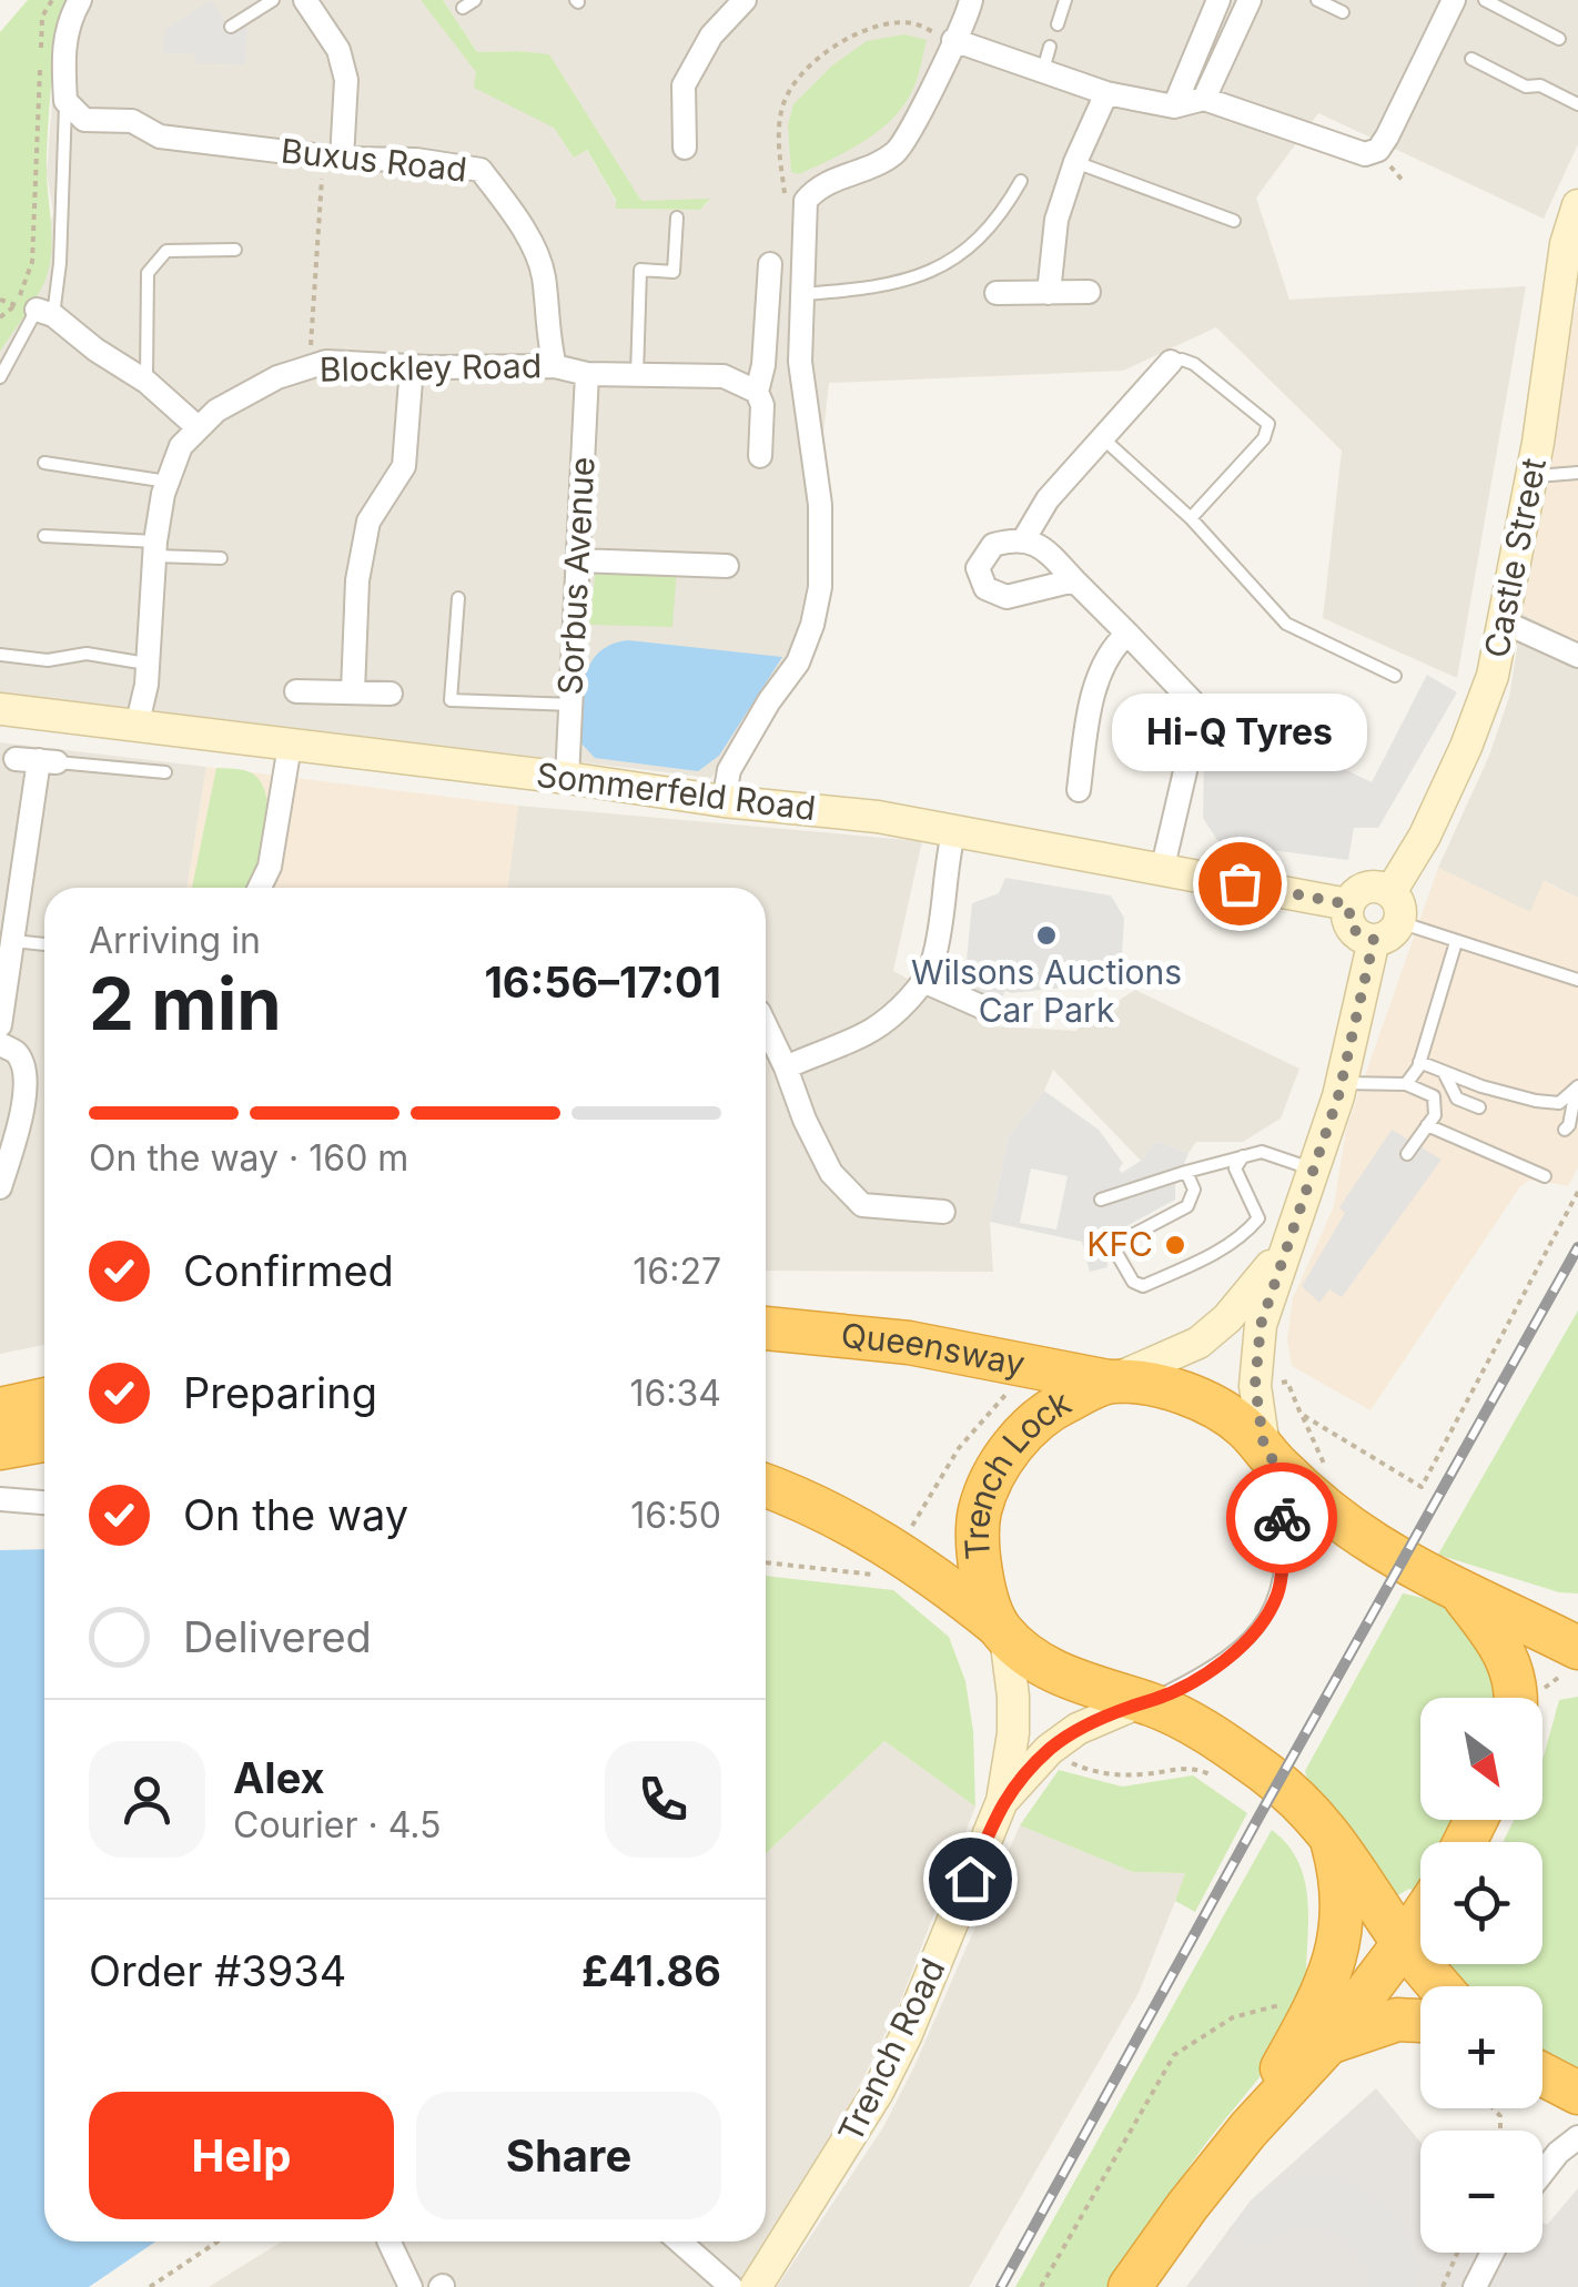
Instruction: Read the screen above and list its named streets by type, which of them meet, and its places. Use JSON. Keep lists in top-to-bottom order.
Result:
{
  "streets": {
    "highway": ["Queensway", "Trench Lock"],
    "street": [
      "Buxus Road",
      "Blockley Road",
      "Castle Street",
      "Sorbus Avenue",
      "Sommerfeld Road",
      "Trench Road"
    ]
  },
  "crossings": [
    ["Buxus Road", "Blockley Road"],
    ["Blockley Road", "Sorbus Avenue"],
    ["Blockley Road", "Sommerfeld Road"],
    ["Sorbus Avenue", "Sommerfeld Road"],
    ["Queensway", "Trench Lock"]
  ],
  "places": ["Hi-Q Tyres", "Wilsons Auctions Car Park", "KFC"],
  "north": "bottom right",
  "page": {
    "bubble": "Hi-Q Tyres",
    "heading": ["2 min", "Arriving in", "16:56–17:01"],
    "panel": [
      "Alex",
      "Courier · 4.5",
      "Order #3934",
      "£41.86"
    ],
    "bar": "On the way · 160 m",
    "list": [
      ["Confirmed", "16:27"],
      ["Preparing", "16:34"],
      ["On the way", "16:50"],
      "Delivered"
    ],
    "map_buttons": ["+", "−"],
    "buttons": ["Help", "Share"]
  }
}
